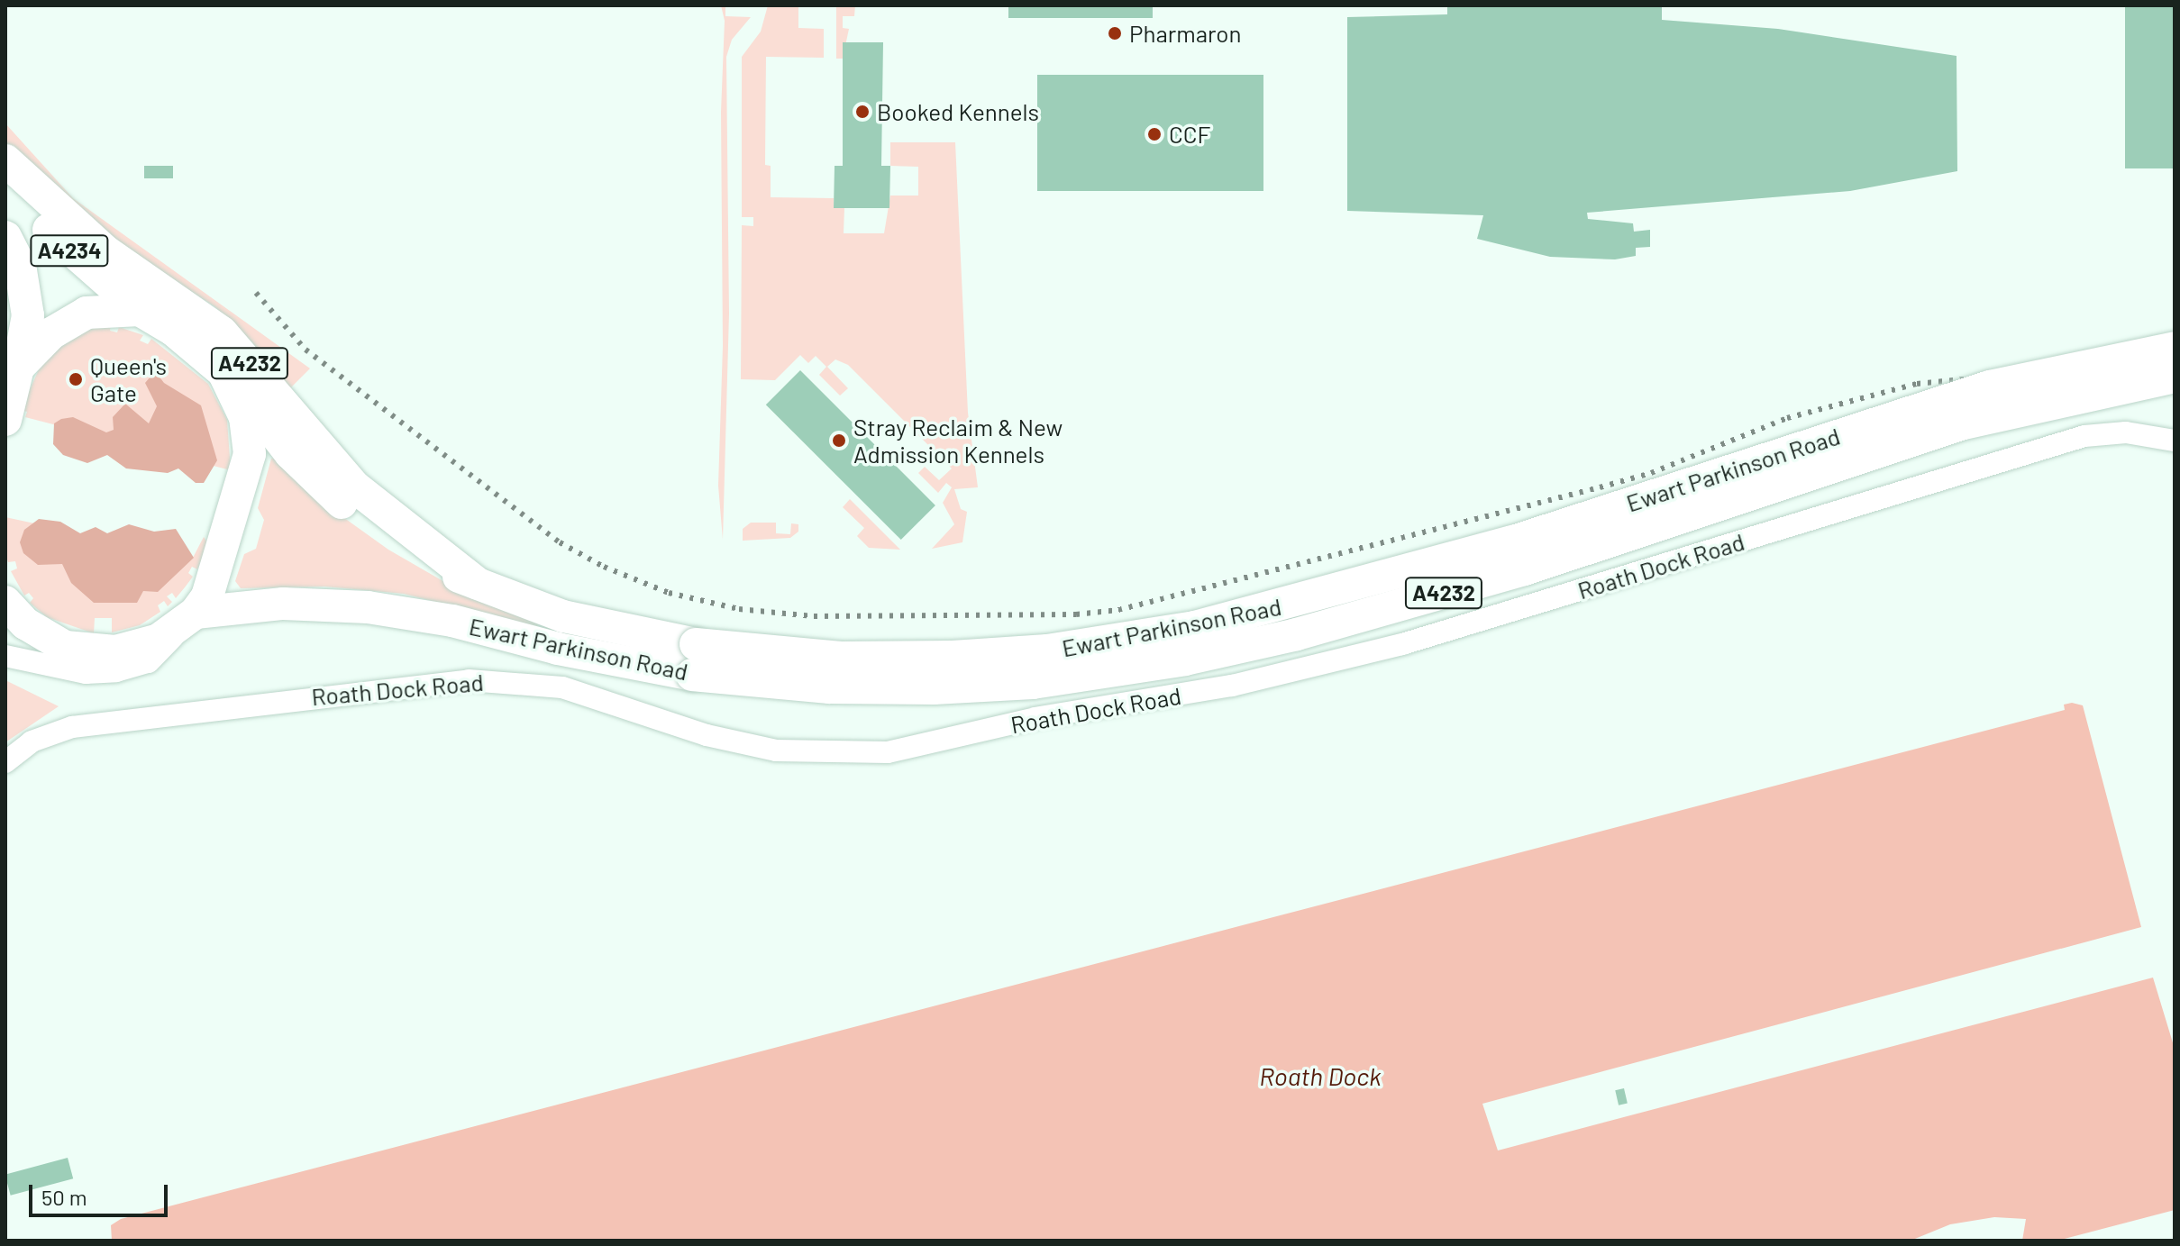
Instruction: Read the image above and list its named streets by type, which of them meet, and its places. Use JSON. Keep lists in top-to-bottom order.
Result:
{
  "streets": {
    "main road": ["A4234", "A4232", "Ewart Parkinson Road"],
    "street": ["Roath Dock Road"]
  },
  "crossings": [
    ["A4232", "Ewart Parkinson Road"]
  ],
  "water": ["Roath Dock"],
  "places": [
    "Pharmaron",
    "Booked Kennels",
    "CCF",
    "Queen's Gate",
    "Stray Reclaim & New Admission Kennels"
  ],
  "scale_bar": "50 m"
}
